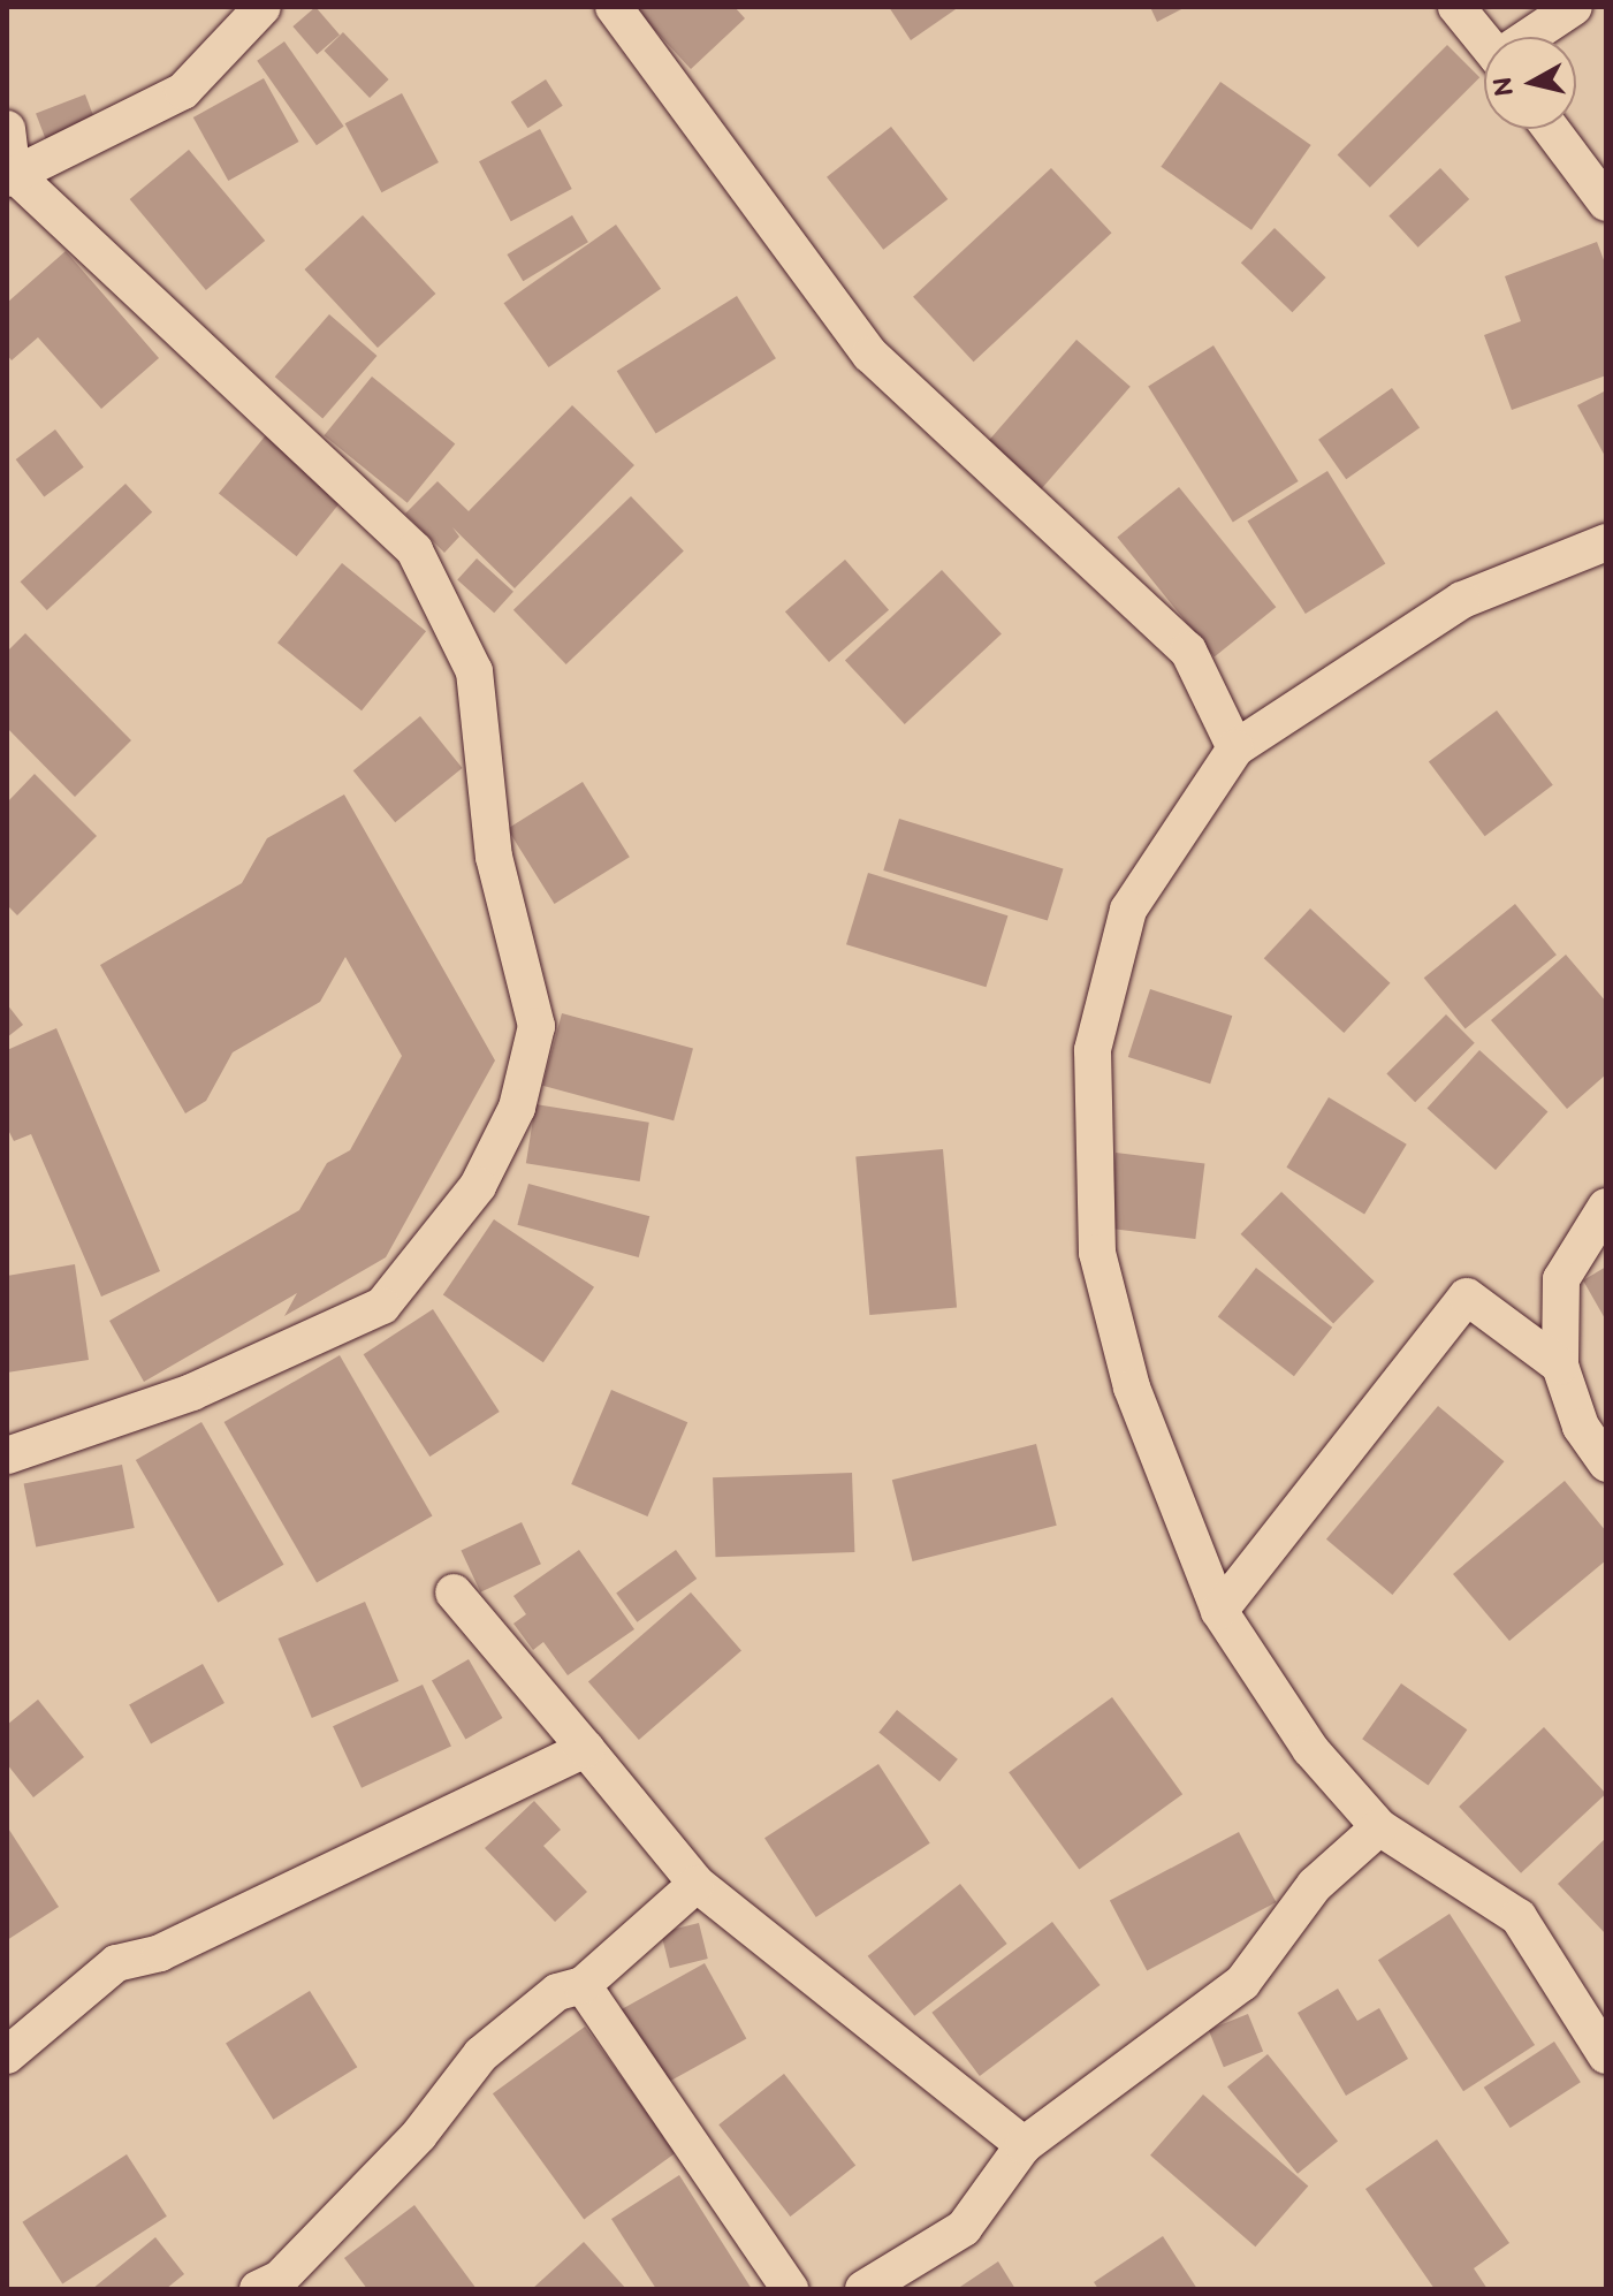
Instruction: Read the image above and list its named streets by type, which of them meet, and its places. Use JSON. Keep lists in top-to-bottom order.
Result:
{
  "north": "left"
}
